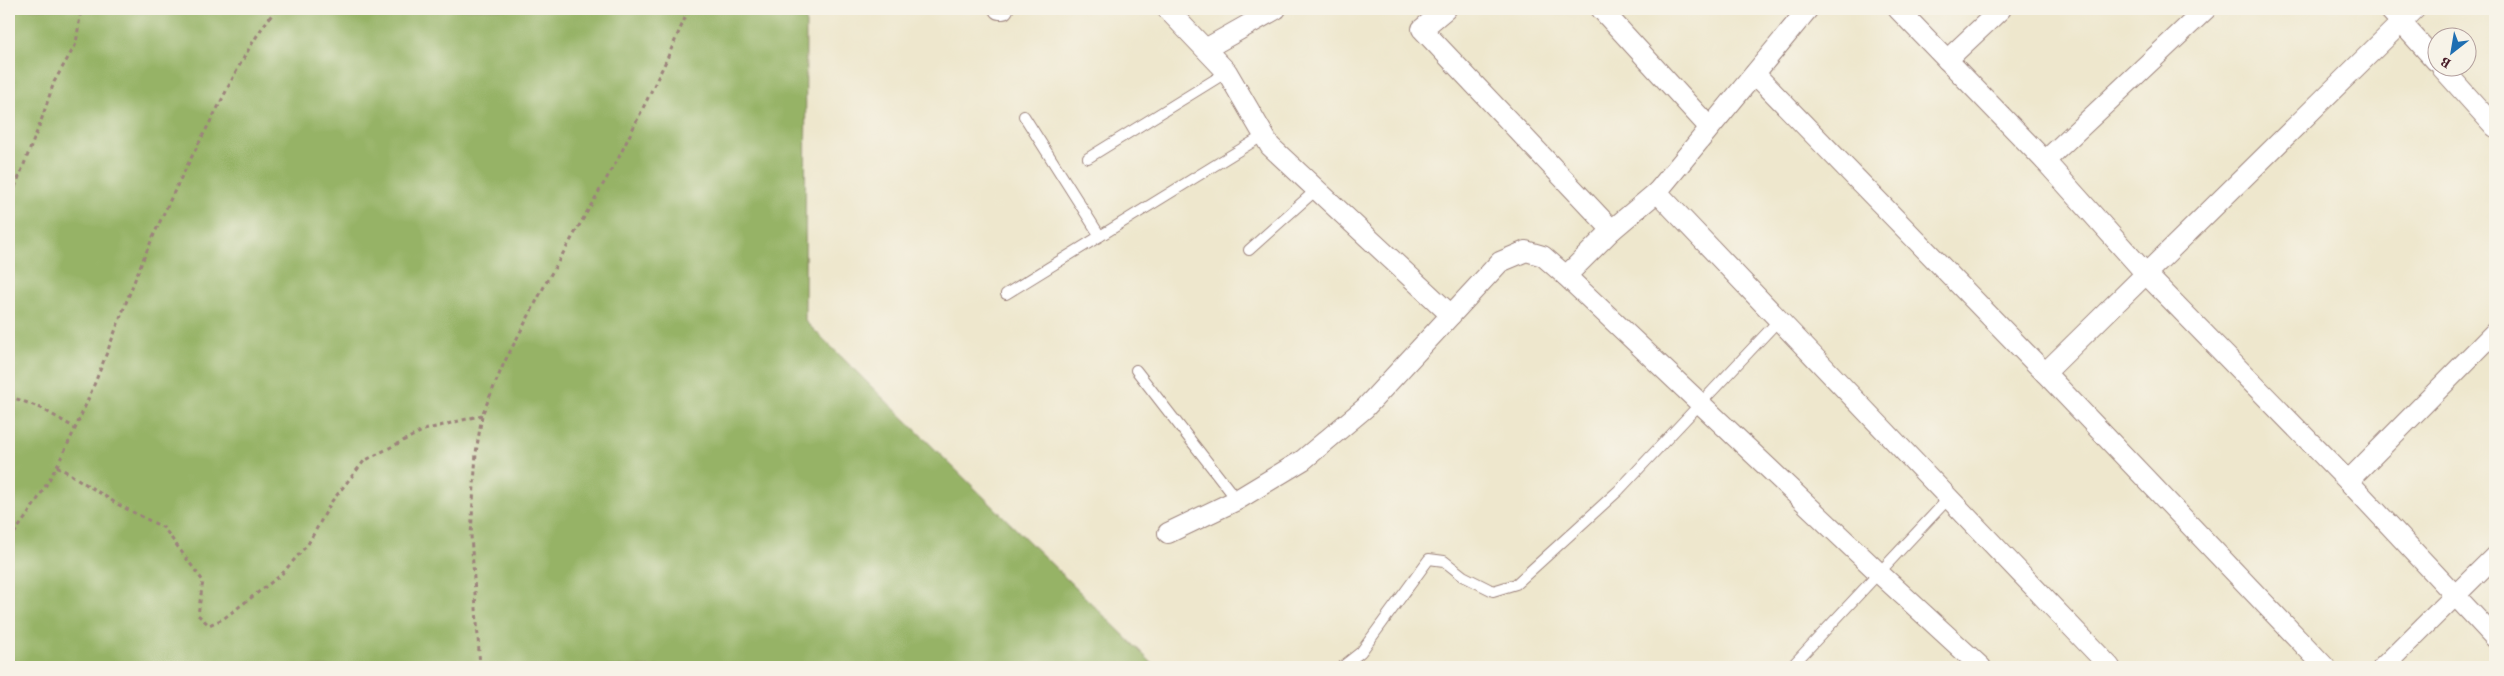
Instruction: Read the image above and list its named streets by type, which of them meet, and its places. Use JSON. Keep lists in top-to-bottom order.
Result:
{
  "north": "bottom left"
}
